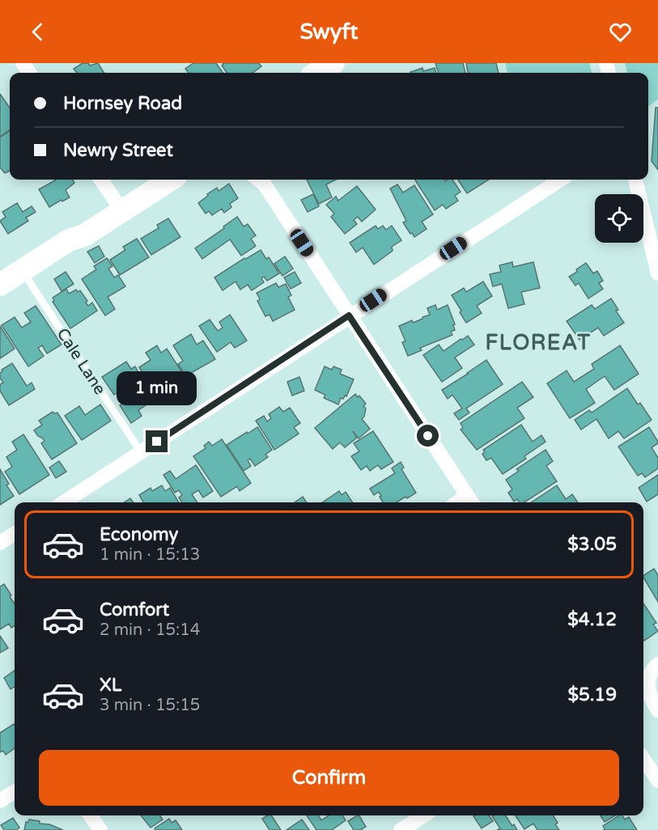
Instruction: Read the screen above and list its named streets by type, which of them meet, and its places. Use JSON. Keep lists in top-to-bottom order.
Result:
{
  "streets": {
    "lane": ["Cale Lane"]
  },
  "districts": ["FLOREAT"],
  "page": {
    "header": "Swyft",
    "banner": ["Hornsey Road", "Newry Street"],
    "bubble": "1 min",
    "list": [
      {
        "name": "Economy",
        "note": "1 min · 15:13",
        "value": "$3.05"
      },
      {
        "name": "Comfort",
        "note": "2 min · 15:14",
        "value": "$4.12"
      },
      {
        "name": "XL",
        "note": "3 min · 15:15",
        "value": "$5.19"
      }
    ],
    "buttons": "Confirm"
  }
}
